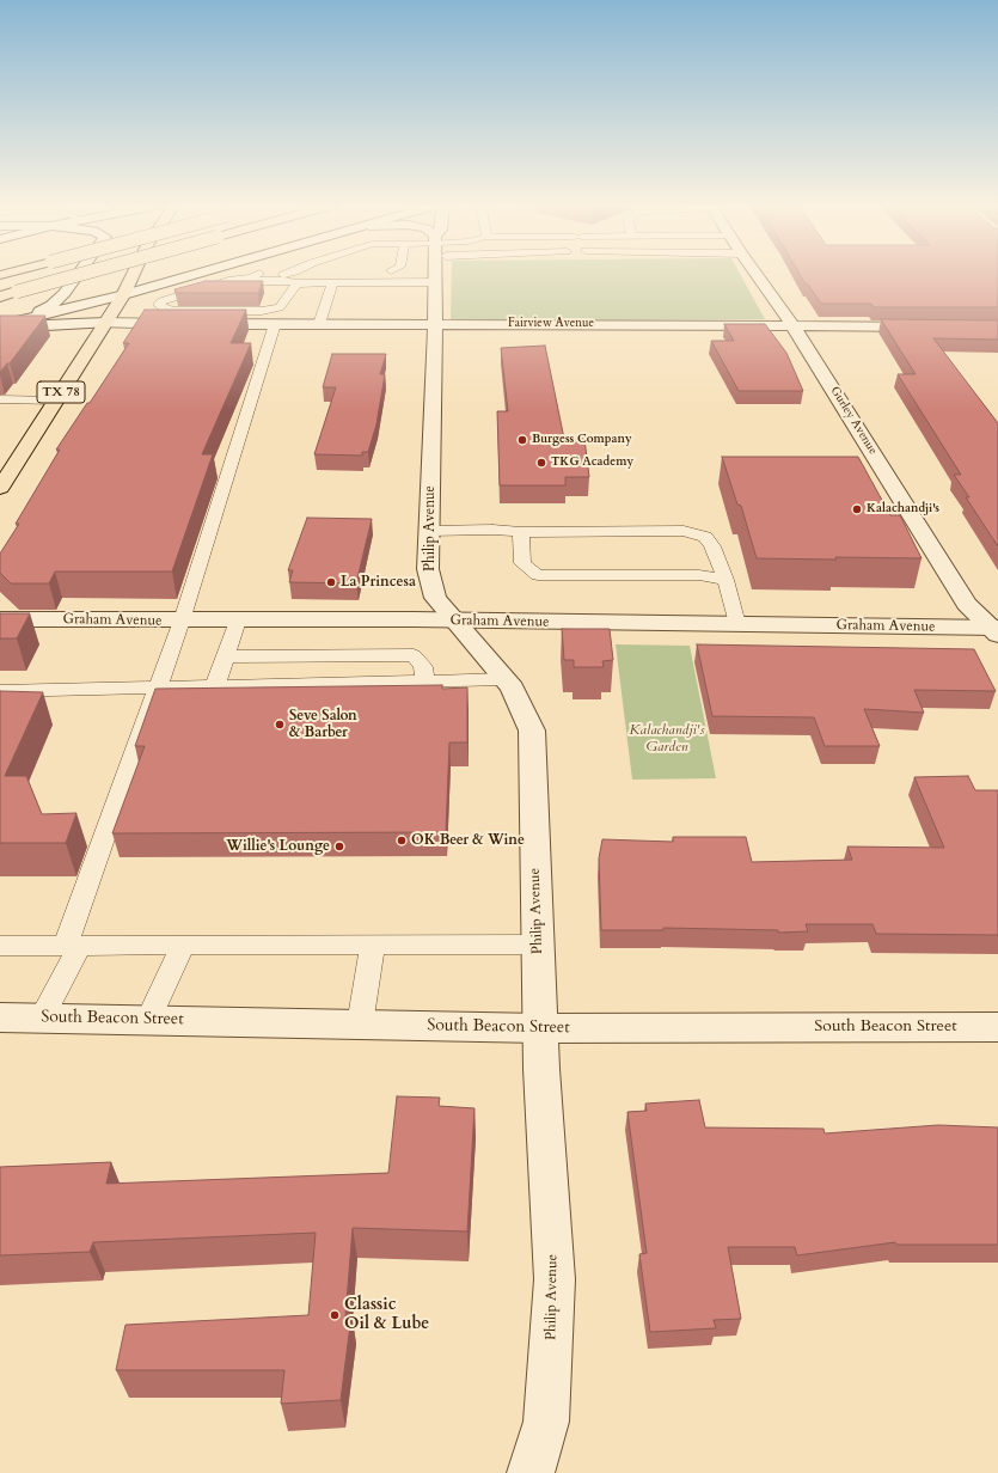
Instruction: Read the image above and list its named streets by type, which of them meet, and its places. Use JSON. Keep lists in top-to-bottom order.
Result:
{
  "streets": {
    "main road": ["TX 78"],
    "street": [
      "Fairview Avenue",
      "Gurley Avenue",
      "Philip Avenue",
      "Graham Avenue",
      "South Beacon Street"
    ]
  },
  "crossings": [
    ["Fairview Avenue", "TX 78"],
    ["Fairview Avenue", "Gurley Avenue"],
    ["Fairview Avenue", "Philip Avenue"],
    ["Gurley Avenue", "Graham Avenue"],
    ["Philip Avenue", "Graham Avenue"],
    ["Philip Avenue", "South Beacon Street"]
  ],
  "parks": ["Kalachandji's Garden"],
  "places": [
    "Burgess Company",
    "TKG Academy",
    "Kalachandji's",
    "La Princesa",
    "Seve Salon & Barber",
    "OK Beer & Wine",
    "Willie's Lounge",
    "Classic Oil & Lube"
  ]
}
